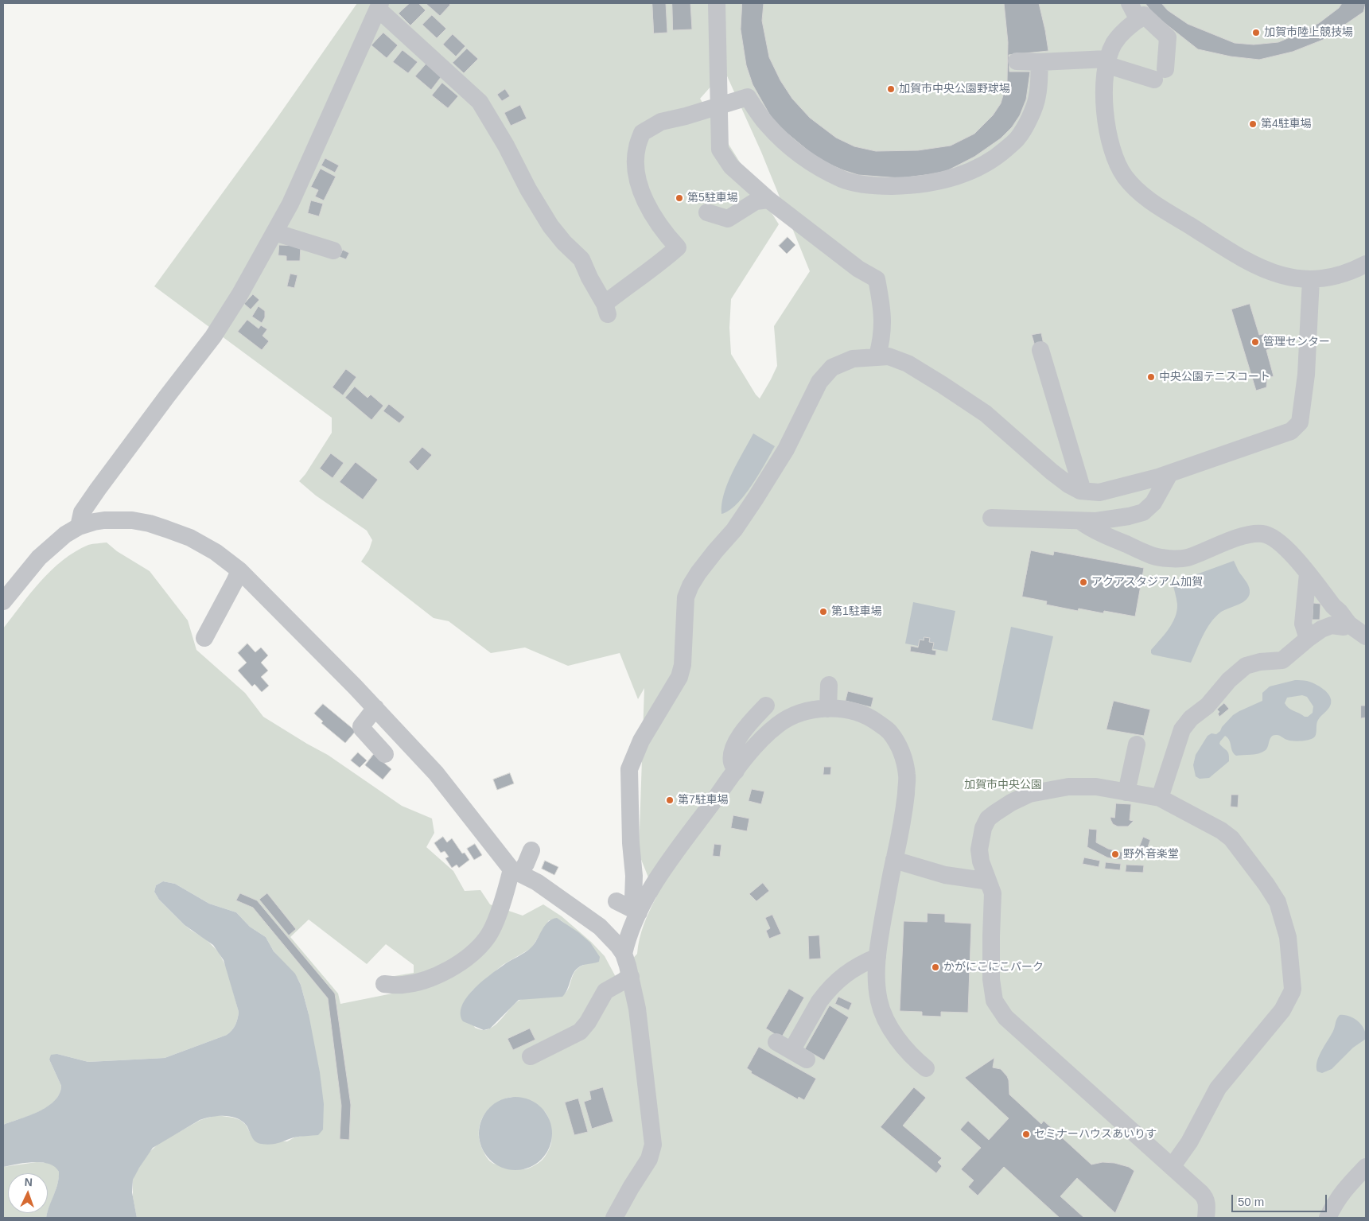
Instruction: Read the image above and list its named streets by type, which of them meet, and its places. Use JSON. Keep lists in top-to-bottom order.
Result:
{
  "parks": ["加賀市中央公園"],
  "places": [
    "加賀市陸上競技場",
    "加賀市中央公園野球場",
    "第4駐車場",
    "第5駐車場",
    "管理センター",
    "中央公園テニスコート",
    "アクアスタジアム加賀",
    "第1駐車場",
    "第7駐車場",
    "野外音楽堂",
    "かがにこにこパーク",
    "セミナーハウスあいりす"
  ],
  "scale_bar": "50 m",
  "north": "top"
}
